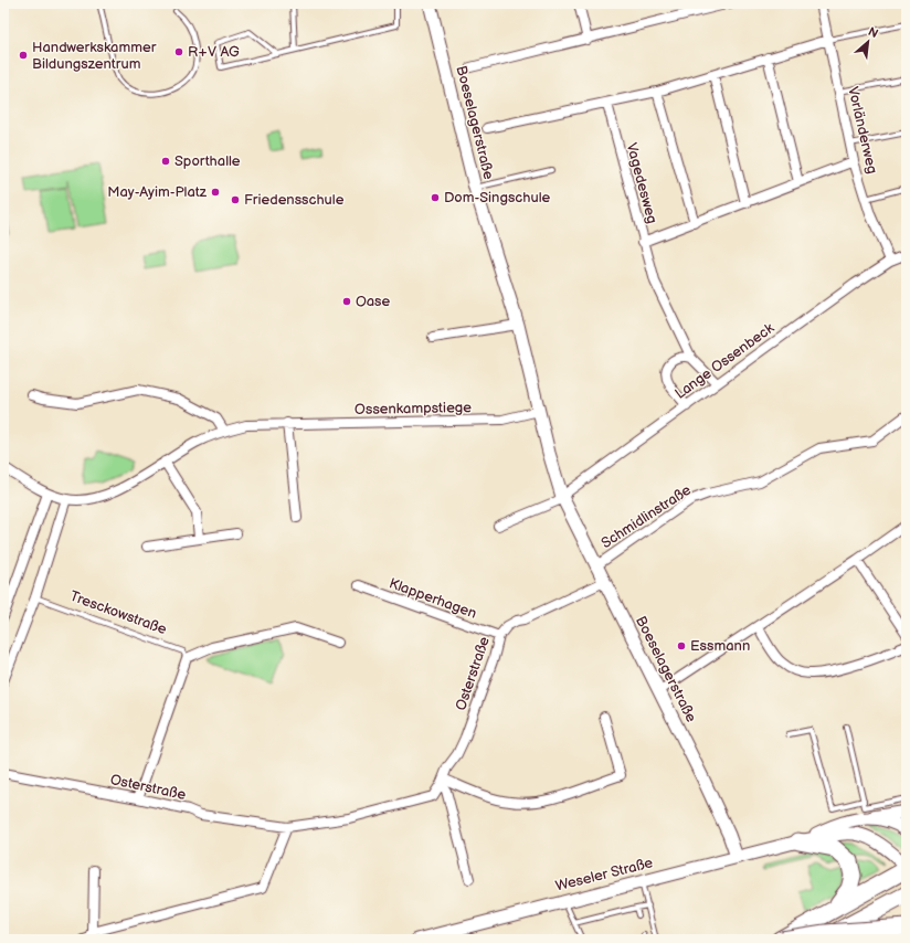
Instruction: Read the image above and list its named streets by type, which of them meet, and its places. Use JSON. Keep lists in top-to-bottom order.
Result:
{
  "streets": {
    "street": [
      "Boeselagerstraße",
      "Vorländerweg",
      "Vagedesweg",
      "Lange Ossenbeck",
      "Ossenkampstiege",
      "Schmidlinstraße",
      "Klapperhagen",
      "Osterstraße",
      "Weseler Straße"
    ],
    "lane": ["Tresckowstraße"]
  },
  "crossings": [
    ["Boeselagerstraße", "Vagedesweg"],
    ["Boeselagerstraße", "Lange Ossenbeck"],
    ["Boeselagerstraße", "Ossenkampstiege"],
    ["Boeselagerstraße", "Schmidlinstraße"],
    ["Boeselagerstraße", "Osterstraße"],
    ["Boeselagerstraße", "Weseler Straße"],
    ["Vorländerweg", "Vagedesweg"],
    ["Vorländerweg", "Lange Ossenbeck"],
    ["Klapperhagen", "Osterstraße"]
  ],
  "places": [
    "R+V AG",
    "Handwerkskammer Bildungszentrum",
    "Sporthalle",
    "May-Ayim-Platz",
    "Dom-Singschule",
    "Friedensschule",
    "Oase",
    "Essmann"
  ],
  "north": "top right"
}
